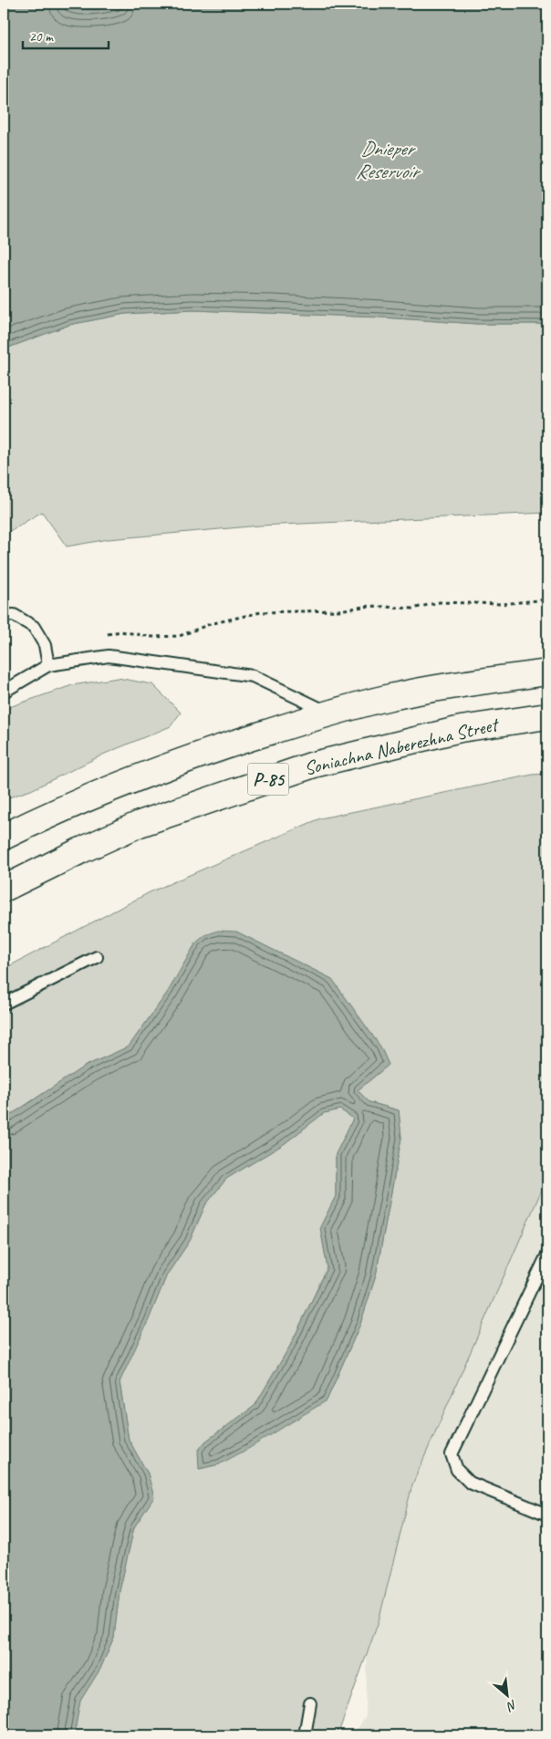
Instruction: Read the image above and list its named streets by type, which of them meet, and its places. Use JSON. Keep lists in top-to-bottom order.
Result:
{
  "streets": {
    "main road": ["Soniachna Naberezhna Street", "Р-85"]
  },
  "water": ["Dnieper Reservoir"],
  "scale_bar": "20 m",
  "north": "bottom right"
}
